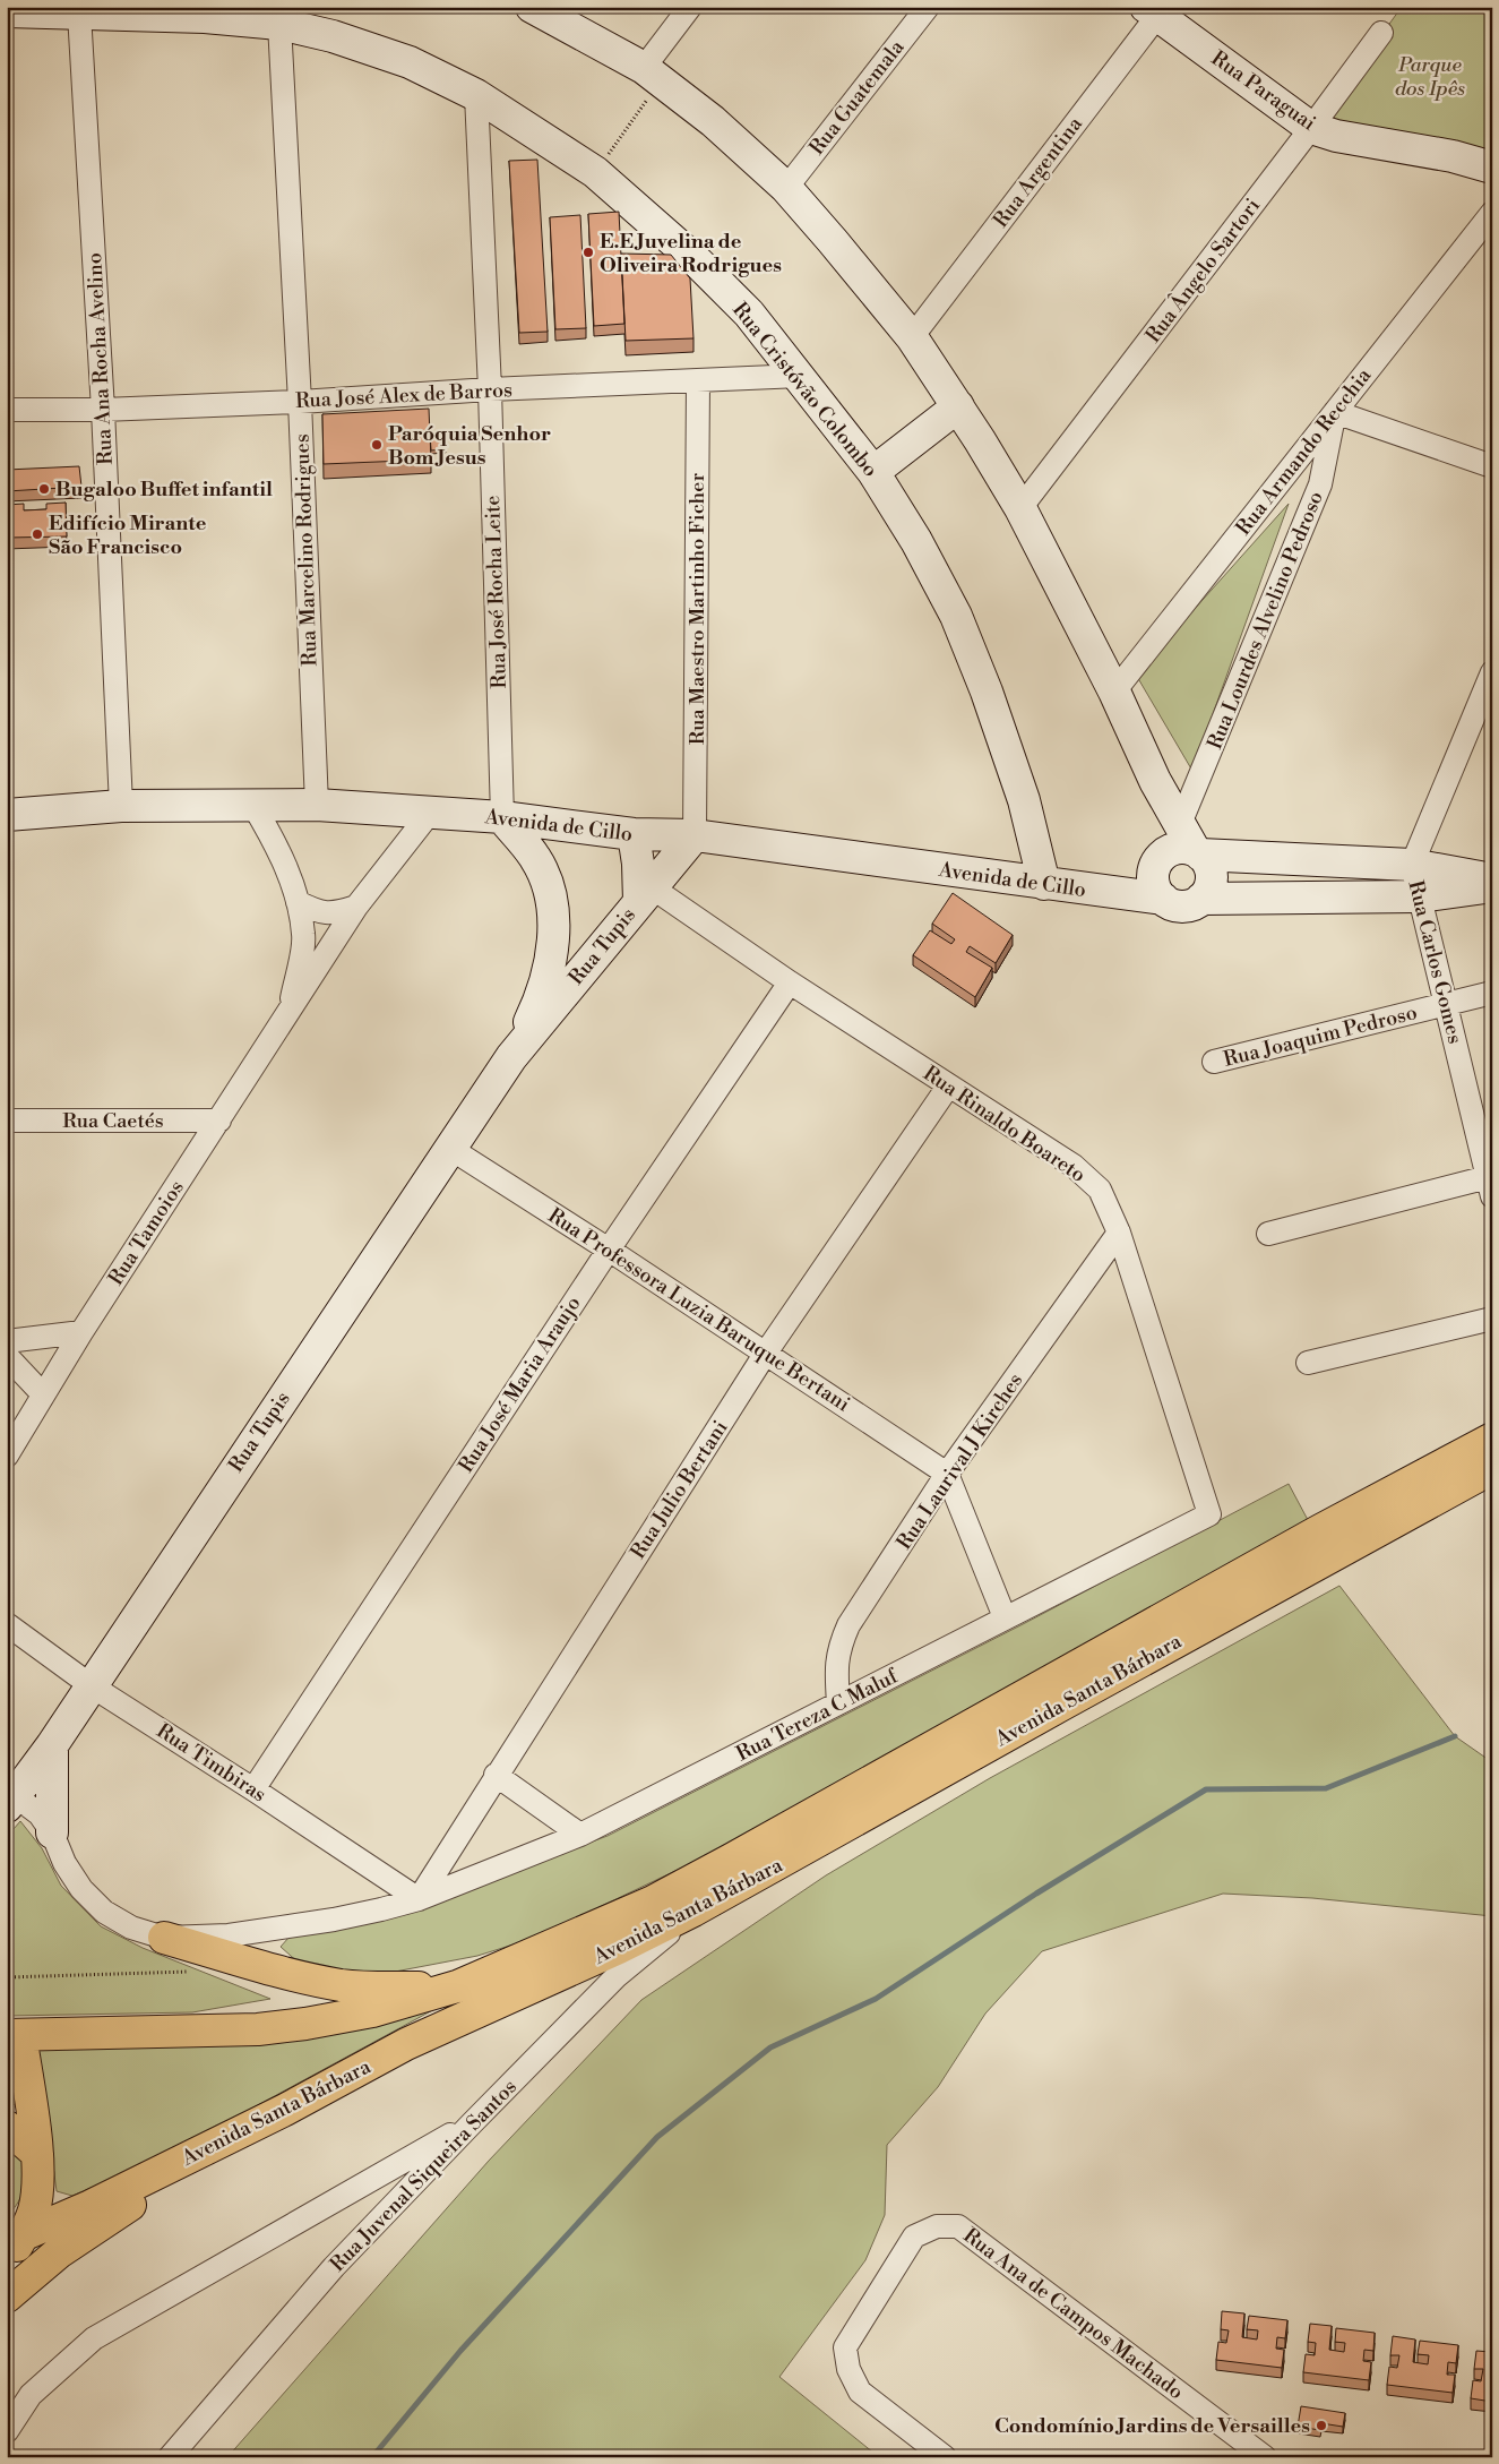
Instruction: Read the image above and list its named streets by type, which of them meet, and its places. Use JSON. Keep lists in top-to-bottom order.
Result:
{
  "streets": {
    "main road": [
      "Rua Paraguai",
      "Rua Cristóvão Colombo",
      "Avenida de Cillo",
      "Rua Tupis",
      "Avenida Santa Bárbara"
    ],
    "street": [
      "Rua Guatemala",
      "Rua Argentina",
      "Rua Ângelo Sartori",
      "Rua Ana Rocha Avelino",
      "Rua José Alex de Barros",
      "Rua Armando Recchia",
      "Rua Marcelino Rodrigues",
      "Rua José Rocha Leite",
      "Rua Maestro Martinho Ficher",
      "Rua Lourdes Alvelino Pedroso",
      "Rua Carlos Gomes",
      "Rua Joaquim Pedroso",
      "Rua Caetés",
      "Rua Rinaldo Boareto",
      "Rua Tamoios",
      "Rua Professora Luzia Baruque Bertani",
      "Rua José Maria Araujo",
      "Rua Laurival J Kirches",
      "Rua Julio Bertani",
      "Rua Tereza C Maluf",
      "Rua Timbiras",
      "Rua Juvenal Siqueira Santos",
      "Rua Ana de Campos Machado"
    ]
  },
  "crossings": [
    ["Rua Paraguai", "Rua Argentina"],
    ["Rua Paraguai", "Rua Ângelo Sartori"],
    ["Rua Ana Rocha Avelino", "Rua Cristóvão Colombo"],
    ["Rua Ana Rocha Avelino", "Rua José Alex de Barros"],
    ["Rua Ana Rocha Avelino", "Avenida de Cillo"],
    ["Rua Cristóvão Colombo", "Rua José Alex de Barros"],
    ["Rua Cristóvão Colombo", "Rua Marcelino Rodrigues"],
    ["Rua Cristóvão Colombo", "Rua José Rocha Leite"],
    ["Rua Cristóvão Colombo", "Avenida de Cillo"],
    ["Rua José Alex de Barros", "Rua Marcelino Rodrigues"],
    ["Rua José Alex de Barros", "Rua José Rocha Leite"],
    ["Rua José Alex de Barros", "Rua Maestro Martinho Ficher"],
    ["Rua Armando Recchia", "Rua Lourdes Alvelino Pedroso"],
    ["Rua Marcelino Rodrigues", "Avenida de Cillo"],
    ["Rua José Rocha Leite", "Avenida de Cillo"],
    ["Rua José Rocha Leite", "Rua Tupis"],
    ["Rua Maestro Martinho Ficher", "Avenida de Cillo"],
    ["Rua Maestro Martinho Ficher", "Rua Tupis"],
    ["Rua Lourdes Alvelino Pedroso", "Avenida de Cillo"],
    ["Avenida de Cillo", "Rua Tupis"],
    ["Avenida de Cillo", "Rua Tamoios"],
    ["Rua Tupis", "Rua Rinaldo Boareto"],
    ["Rua Tupis", "Rua Professora Luzia Baruque Bertani"],
    ["Rua Tupis", "Rua Tereza C Maluf"],
    ["Rua Tupis", "Rua Timbiras"],
    ["Rua Carlos Gomes", "Rua Joaquim Pedroso"],
    ["Rua Caetés", "Rua Tamoios"],
    ["Rua Rinaldo Boareto", "Rua José Maria Araujo"],
    ["Rua Rinaldo Boareto", "Rua Laurival J Kirches"],
    ["Rua Rinaldo Boareto", "Rua Julio Bertani"],
    ["Rua Rinaldo Boareto", "Rua Tereza C Maluf"],
    ["Rua Professora Luzia Baruque Bertani", "Rua José Maria Araujo"],
    ["Rua Professora Luzia Baruque Bertani", "Rua Laurival J Kirches"],
    ["Rua Professora Luzia Baruque Bertani", "Rua Julio Bertani"],
    ["Rua José Maria Araujo", "Rua Timbiras"],
    ["Rua Laurival J Kirches", "Rua Tereza C Maluf"],
    ["Rua Julio Bertani", "Rua Tereza C Maluf"],
    ["Rua Julio Bertani", "Rua Timbiras"],
    ["Avenida Santa Bárbara", "Rua Juvenal Siqueira Santos"],
    ["Rua Tereza C Maluf", "Rua Timbiras"]
  ],
  "parks": ["Parque dos Ipês"],
  "places": [
    "E.E Juvelina de Oliveira Rodrigues",
    "Paróquia Senhor Bom Jesus",
    "Bugaloo Buffet infantil",
    "Edifício Mirante São Francisco",
    "Condomínio Jardins de Versailles"
  ]
}
